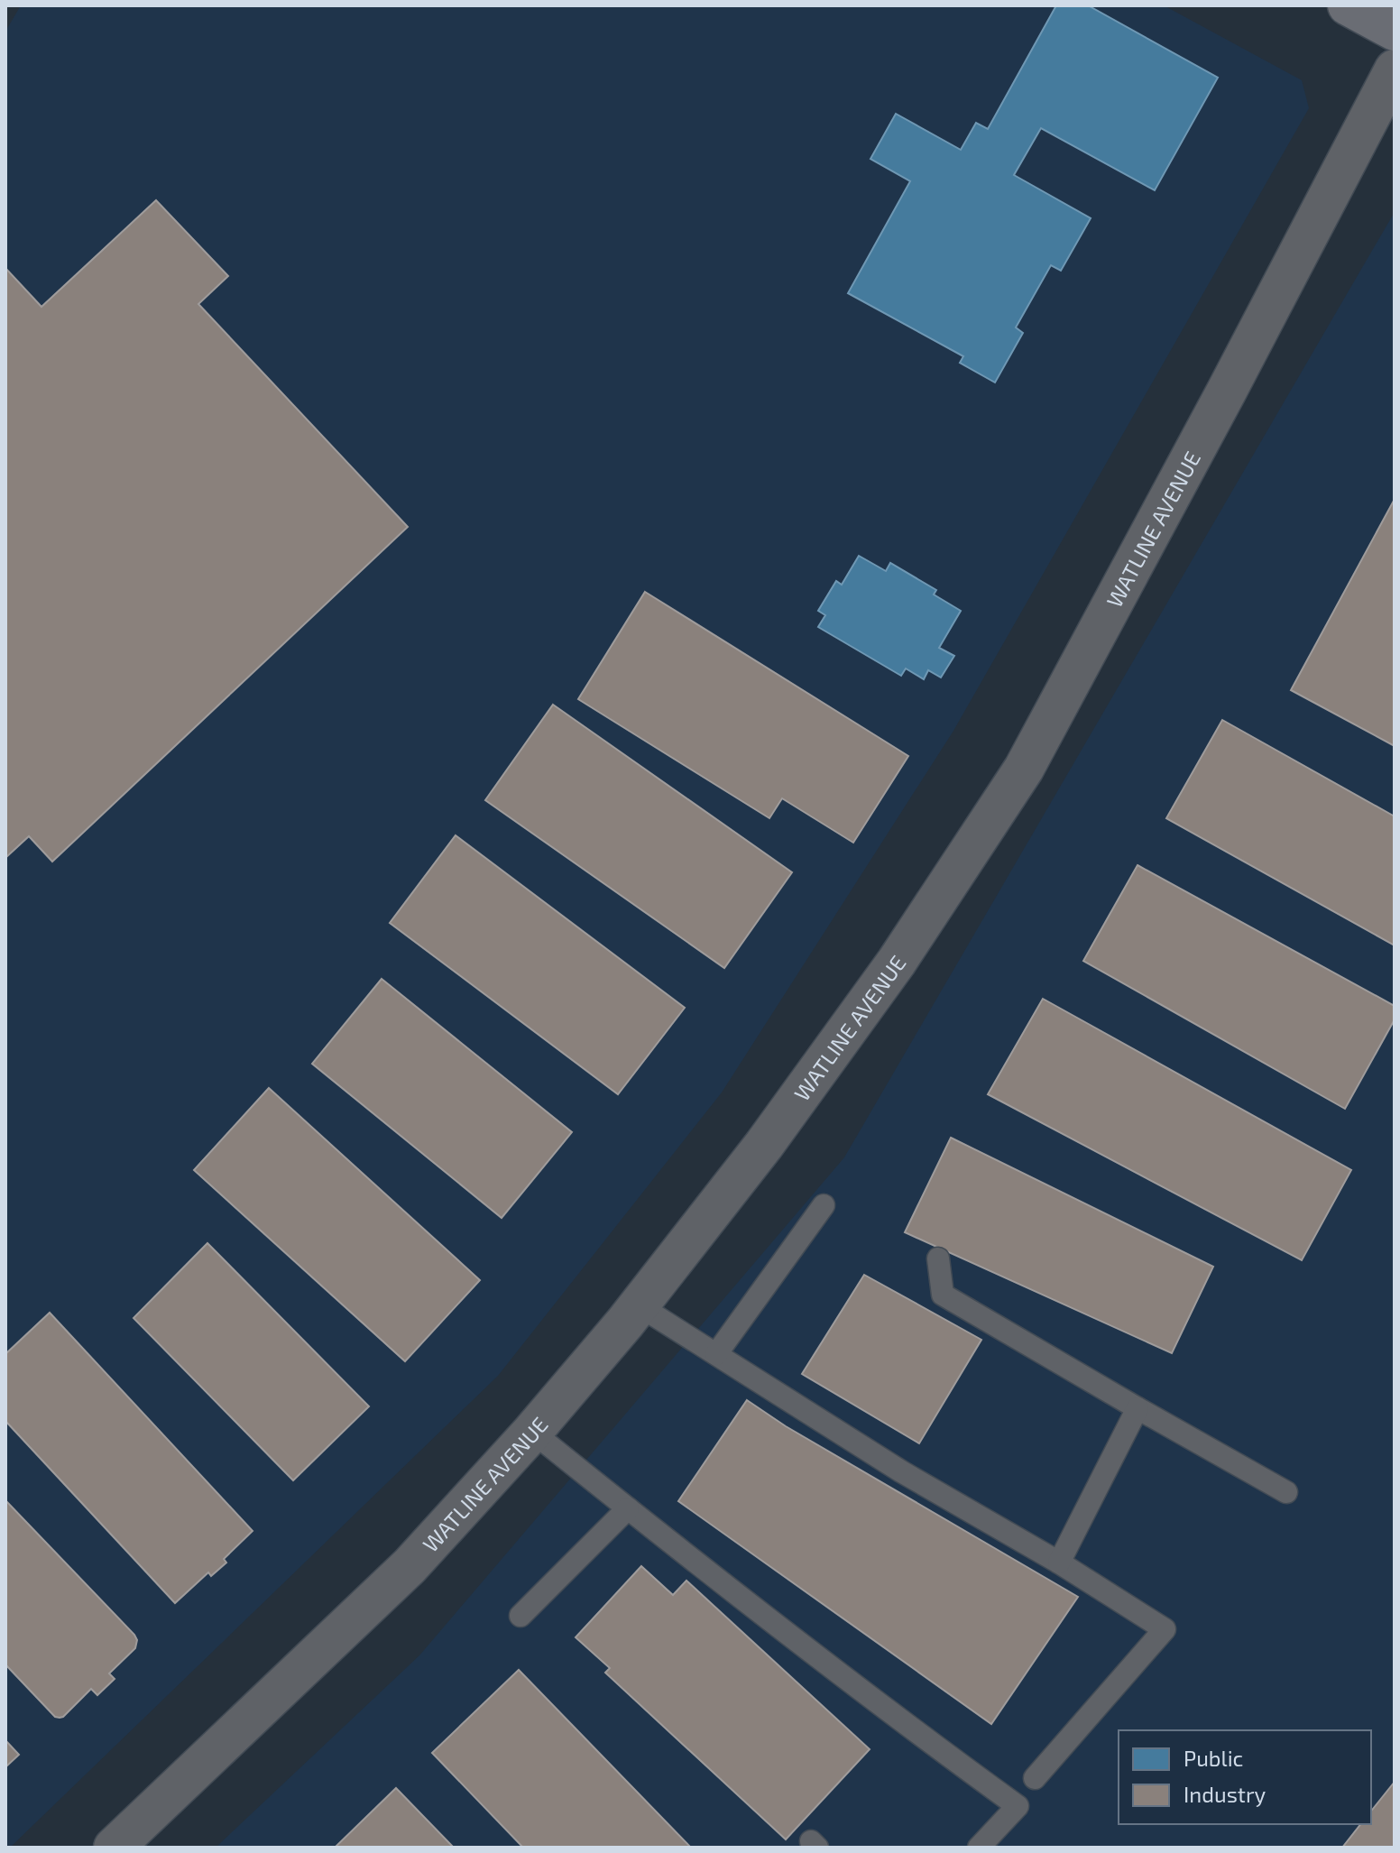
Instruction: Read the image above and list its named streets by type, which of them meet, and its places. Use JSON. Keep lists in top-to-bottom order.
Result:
{
  "streets": {
    "street": ["WATLINE AVENUE"]
  },
  "legend": ["Public", "Industry"]
}
